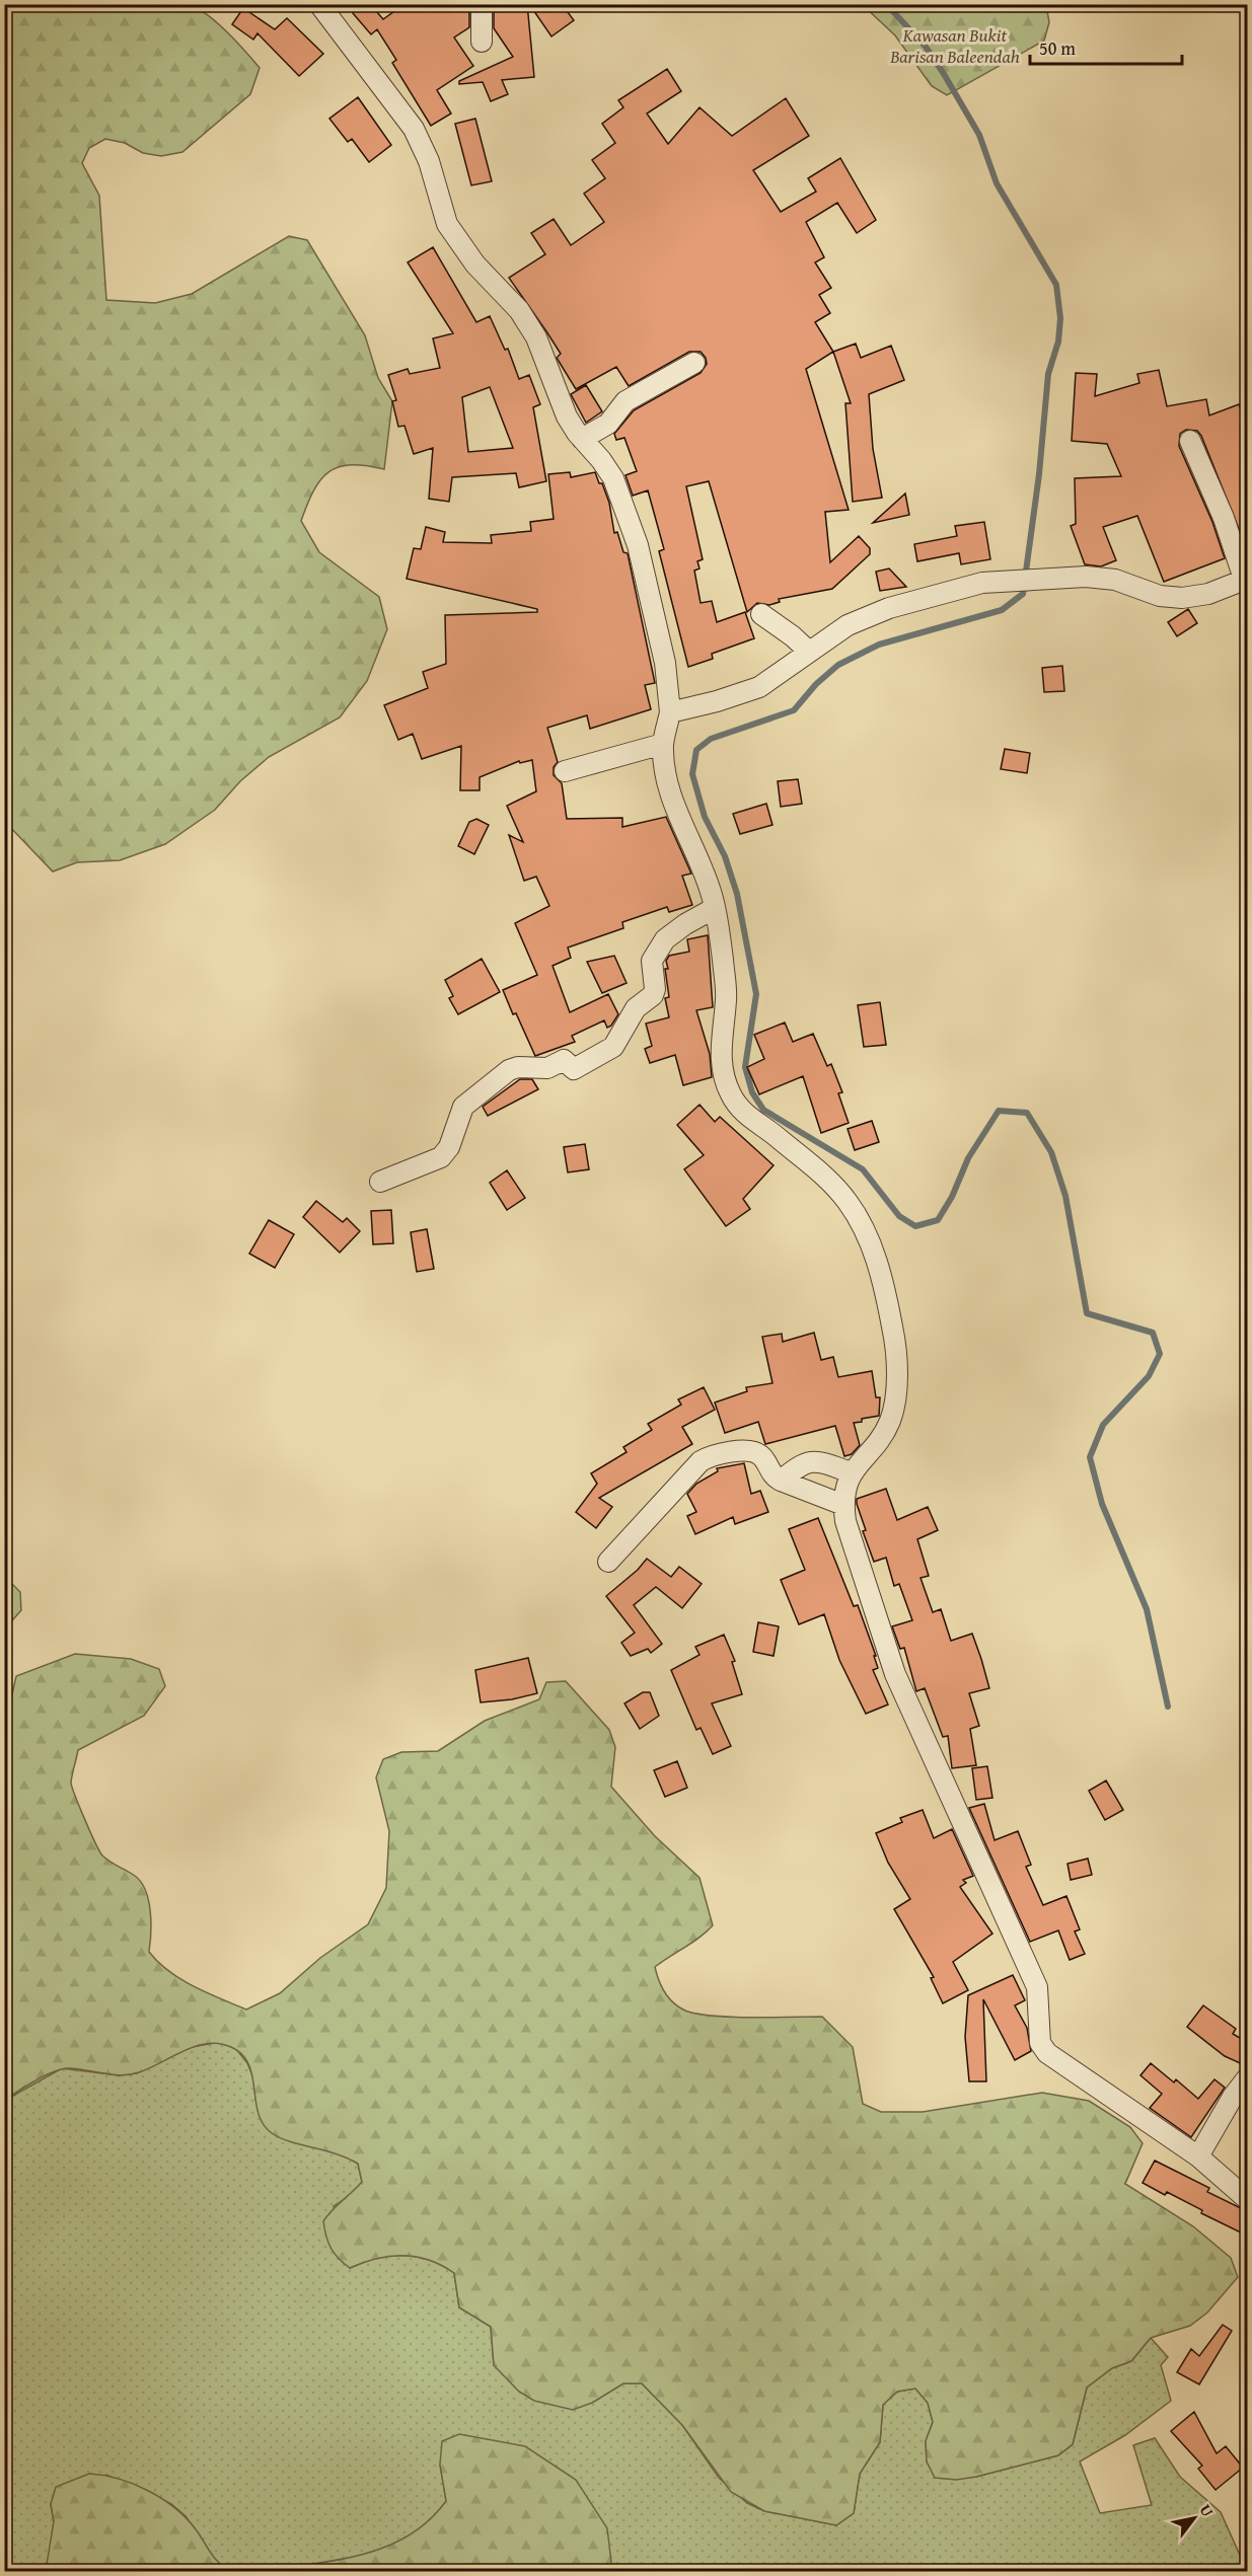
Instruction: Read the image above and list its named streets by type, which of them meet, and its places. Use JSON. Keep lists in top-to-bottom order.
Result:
{
  "parks": ["Kawasan Bukit Barisan Baleendah"],
  "scale_bar": "50 m",
  "north": "top right"
}
